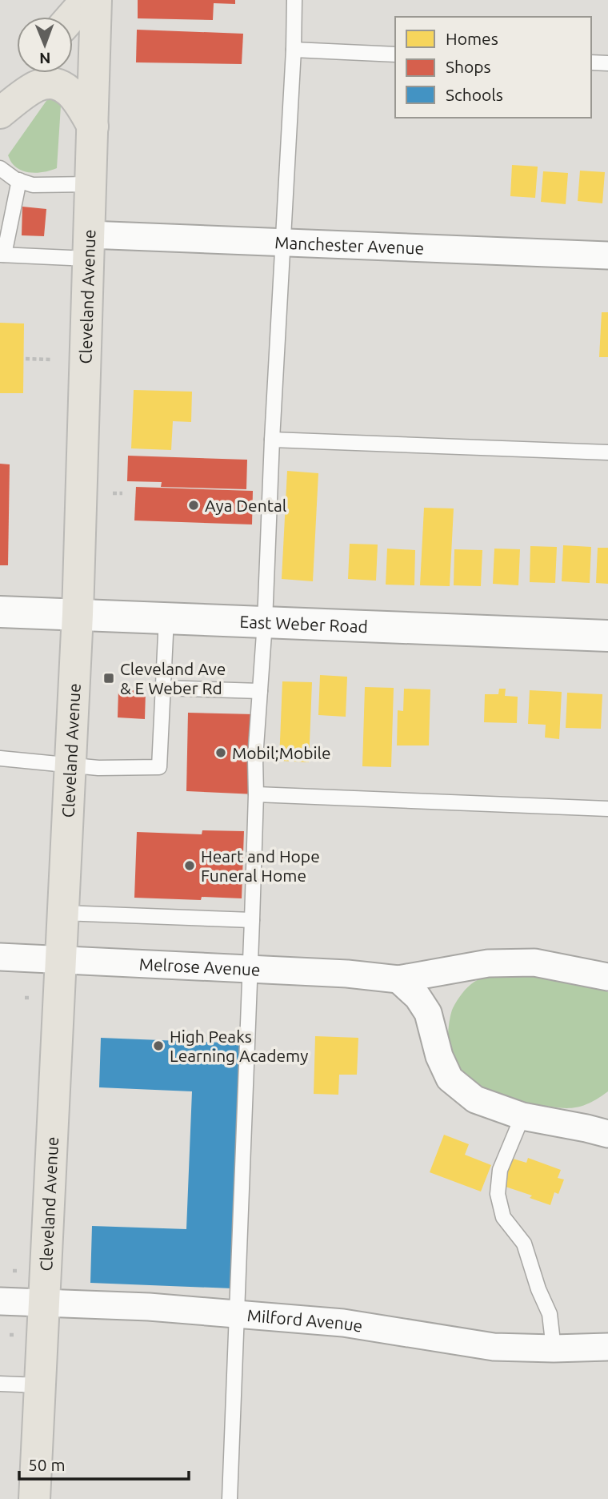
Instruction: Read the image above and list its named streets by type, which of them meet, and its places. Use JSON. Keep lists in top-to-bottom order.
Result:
{
  "streets": {
    "main road": ["Cleveland Avenue"],
    "street": [
      "Manchester Avenue",
      "East Weber Road",
      "Melrose Avenue",
      "Milford Avenue"
    ]
  },
  "crossings": [
    ["Manchester Avenue", "Cleveland Avenue"],
    ["Cleveland Avenue", "East Weber Road"],
    ["Cleveland Avenue", "Melrose Avenue"],
    ["Cleveland Avenue", "Milford Avenue"]
  ],
  "places": {
    "other": [
      "Aya Dental",
      "Mobil;Mobile",
      "Heart and Hope Funeral Home",
      "High Peaks Learning Academy"
    ],
    "transit": ["Cleveland Ave & E Weber Rd"]
  },
  "legend": ["Homes", "Shops", "Schools"],
  "scale_bar": "50 m",
  "north": "bottom"
}
